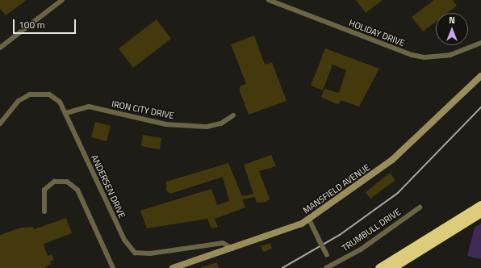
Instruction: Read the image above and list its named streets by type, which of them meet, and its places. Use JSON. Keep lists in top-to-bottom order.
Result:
{
  "streets": {
    "main road": ["MANSFIELD AVENUE"],
    "street": [
      "HOLIDAY DRIVE",
      "IRON CITY DRIVE",
      "ANDERSEN DRIVE",
      "TRUMBULL DRIVE"
    ]
  },
  "crossings": [
    ["IRON CITY DRIVE", "ANDERSEN DRIVE"],
    ["ANDERSEN DRIVE", "MANSFIELD AVENUE"]
  ],
  "scale_bar": "100 m",
  "north": "top"
}
